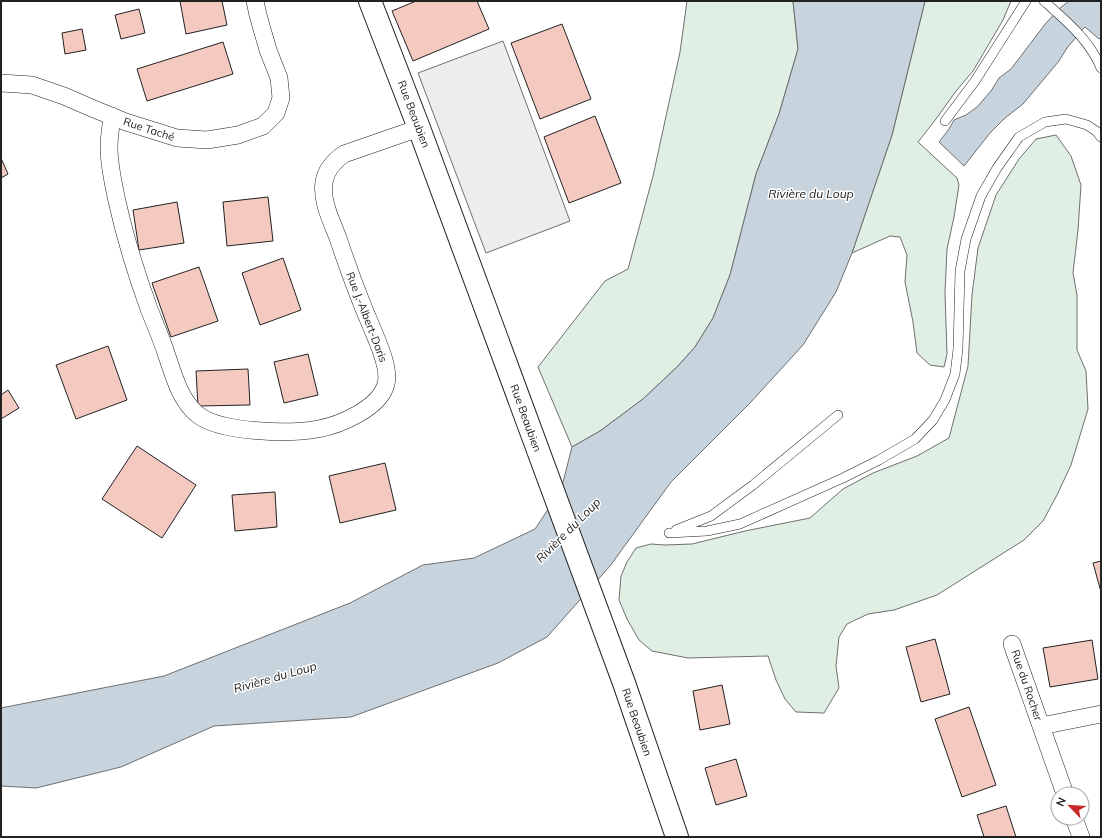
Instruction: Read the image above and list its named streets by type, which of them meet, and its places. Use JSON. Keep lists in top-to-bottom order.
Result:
{
  "streets": {
    "main road": ["Rue Beaubien"],
    "street": ["Rue Taché", "Rue J.-Albert-Daris", "Rue du Rocher"]
  },
  "crossings": [
    ["Rue Beaubien", "Rue J.-Albert-Daris"],
    ["Rue Taché", "Rue J.-Albert-Daris"]
  ],
  "water": ["Rivière du Loup"],
  "north": "top left"
}
